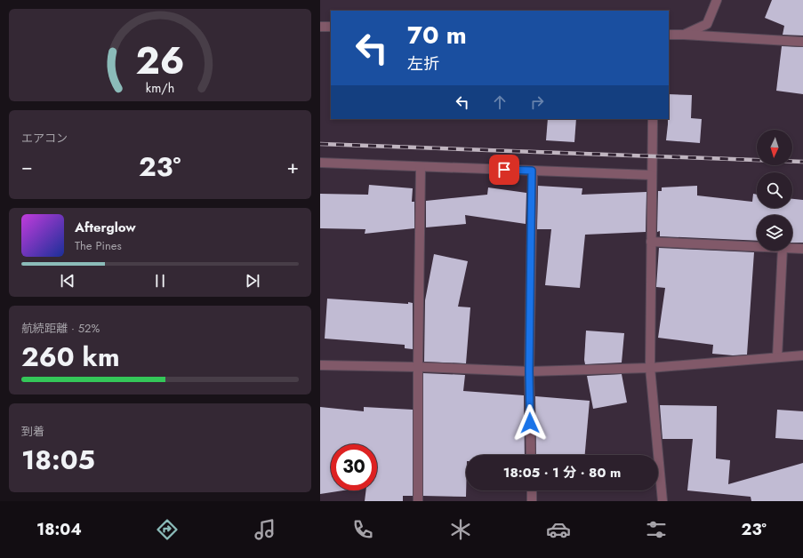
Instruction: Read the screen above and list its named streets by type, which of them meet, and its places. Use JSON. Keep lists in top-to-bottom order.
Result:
{
  "north": "bottom",
  "page": {
    "turn": ["70 m", "左折"],
    "tile": [
      "エアコン",
      ["航続距離 · 52%", "260 km"],
      ["到着", "18:05"]
    ],
    "heat": ["−", "23°", "+"],
    "song": ["Afterglow", "The Pines"],
    "limit": "30",
    "trip": "18:05 · 1 分 · 80 m",
    "tabs": ["18:04", "23°"],
    "gauge": ["26", "km/h"]
  }
}
